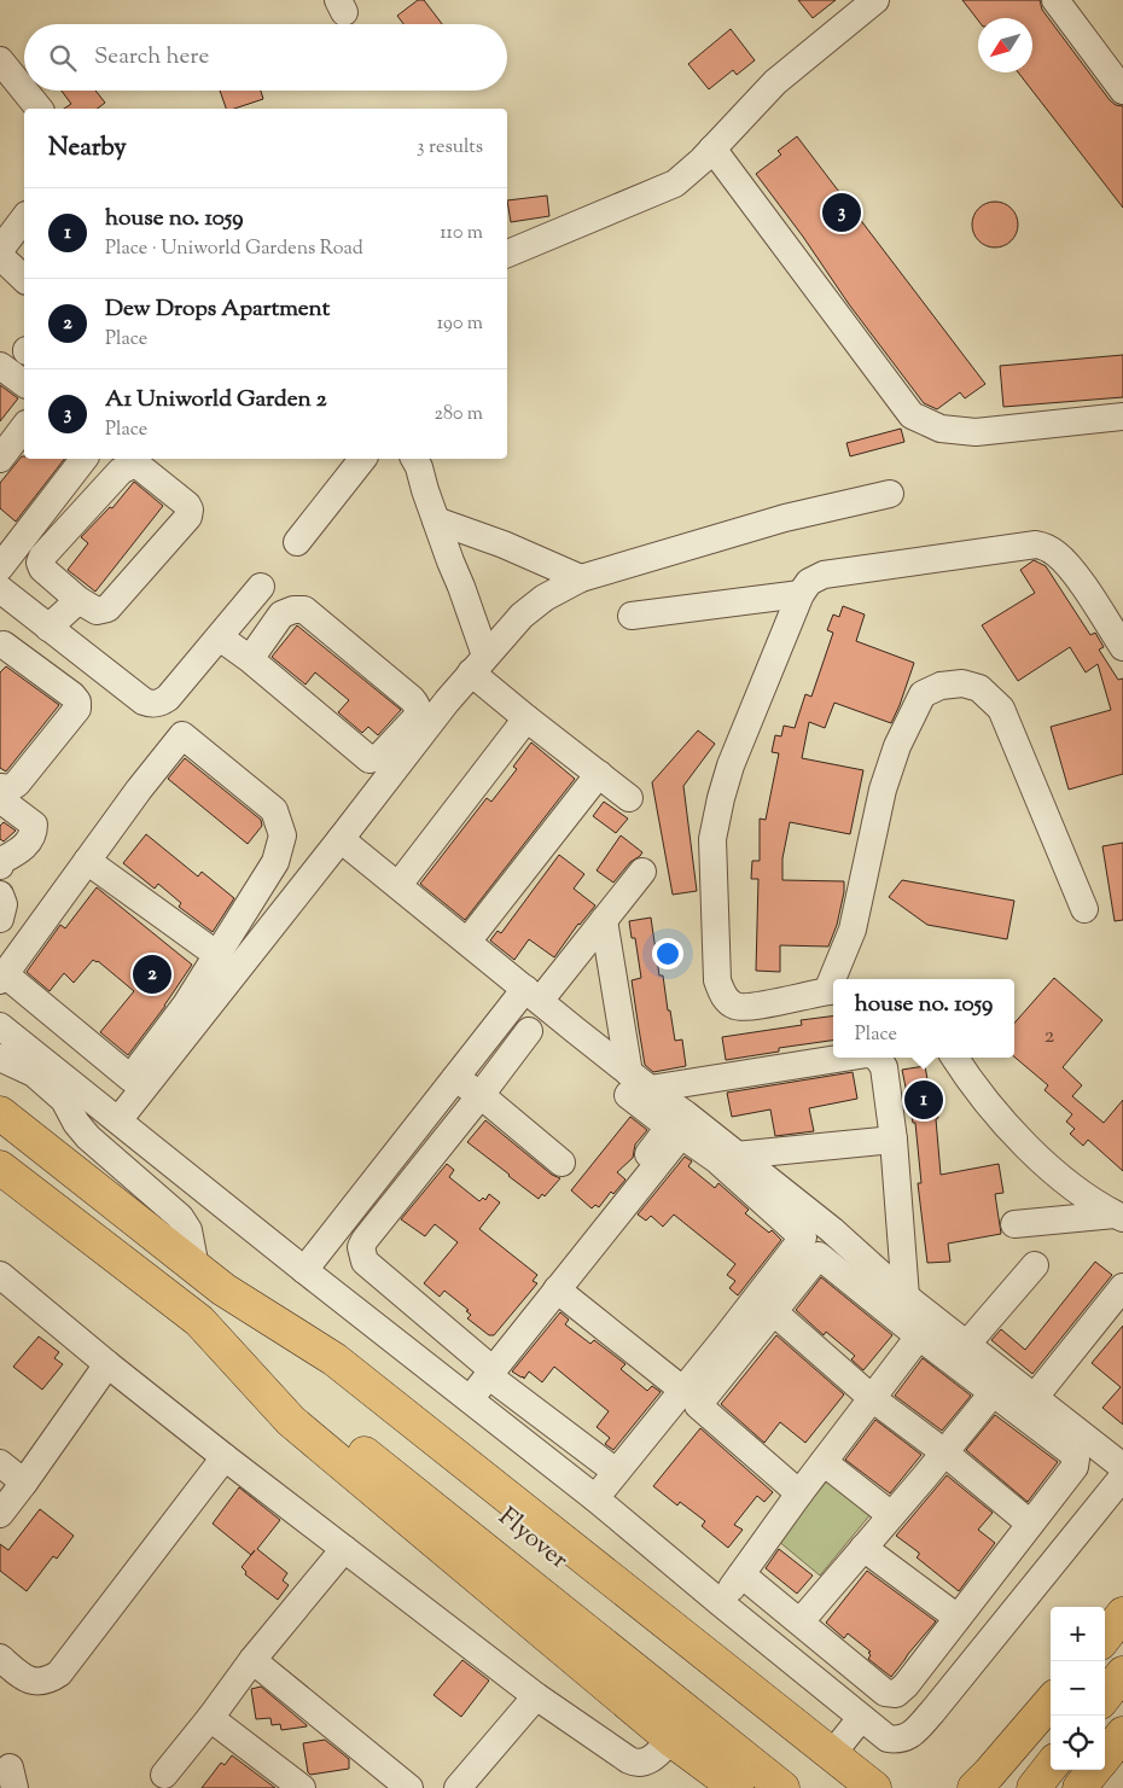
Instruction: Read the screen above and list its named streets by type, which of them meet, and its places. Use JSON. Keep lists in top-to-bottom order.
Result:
{
  "streets": {
    "main road": ["Flyover"]
  },
  "house_numbers": ["2"],
  "north": "bottom left",
  "page": {
    "search": "Search here",
    "heading": ["Nearby", "3 results"],
    "list": [
      {
        "mark": "1",
        "name": "house no. 1059",
        "note": "Place · Uniworld Gardens Road",
        "value": "110 m"
      },
      {
        "mark": "2",
        "name": "Dew Drops Apartment",
        "note": "Place",
        "value": "190 m"
      },
      {
        "mark": "3",
        "name": "A1 Uniworld Garden 2",
        "note": "Place",
        "value": "280 m"
      }
    ],
    "pins": ["3", "2", "1"],
    "popup": ["house no. 1059", "Place"],
    "map_buttons": ["+", "−"]
  }
}
